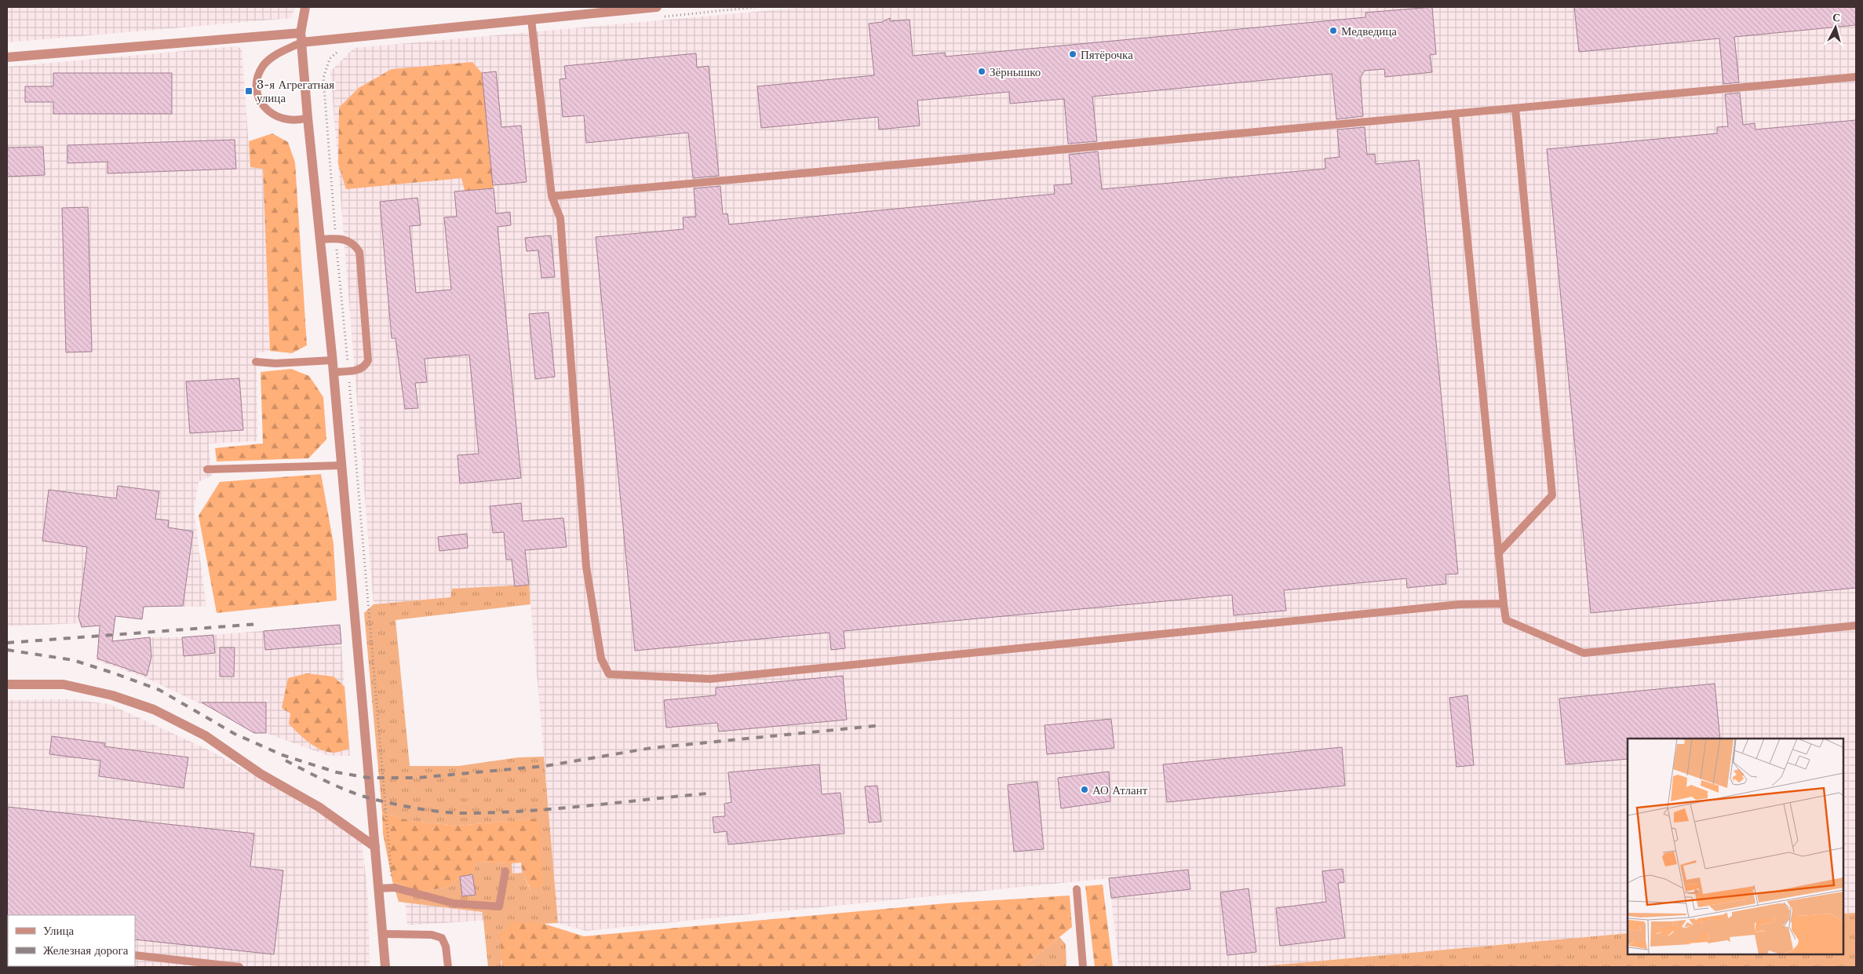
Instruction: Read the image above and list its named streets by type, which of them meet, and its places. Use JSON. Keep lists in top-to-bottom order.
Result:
{
  "places": {
    "other": [
      "Медведица",
      "Пятёрочка",
      "Зёрнышко",
      "АО Атлант"
    ],
    "transit": ["3-я Агрегатная улица"]
  },
  "legend": ["Улица", "Железная дорога"],
  "north": "top"
}
